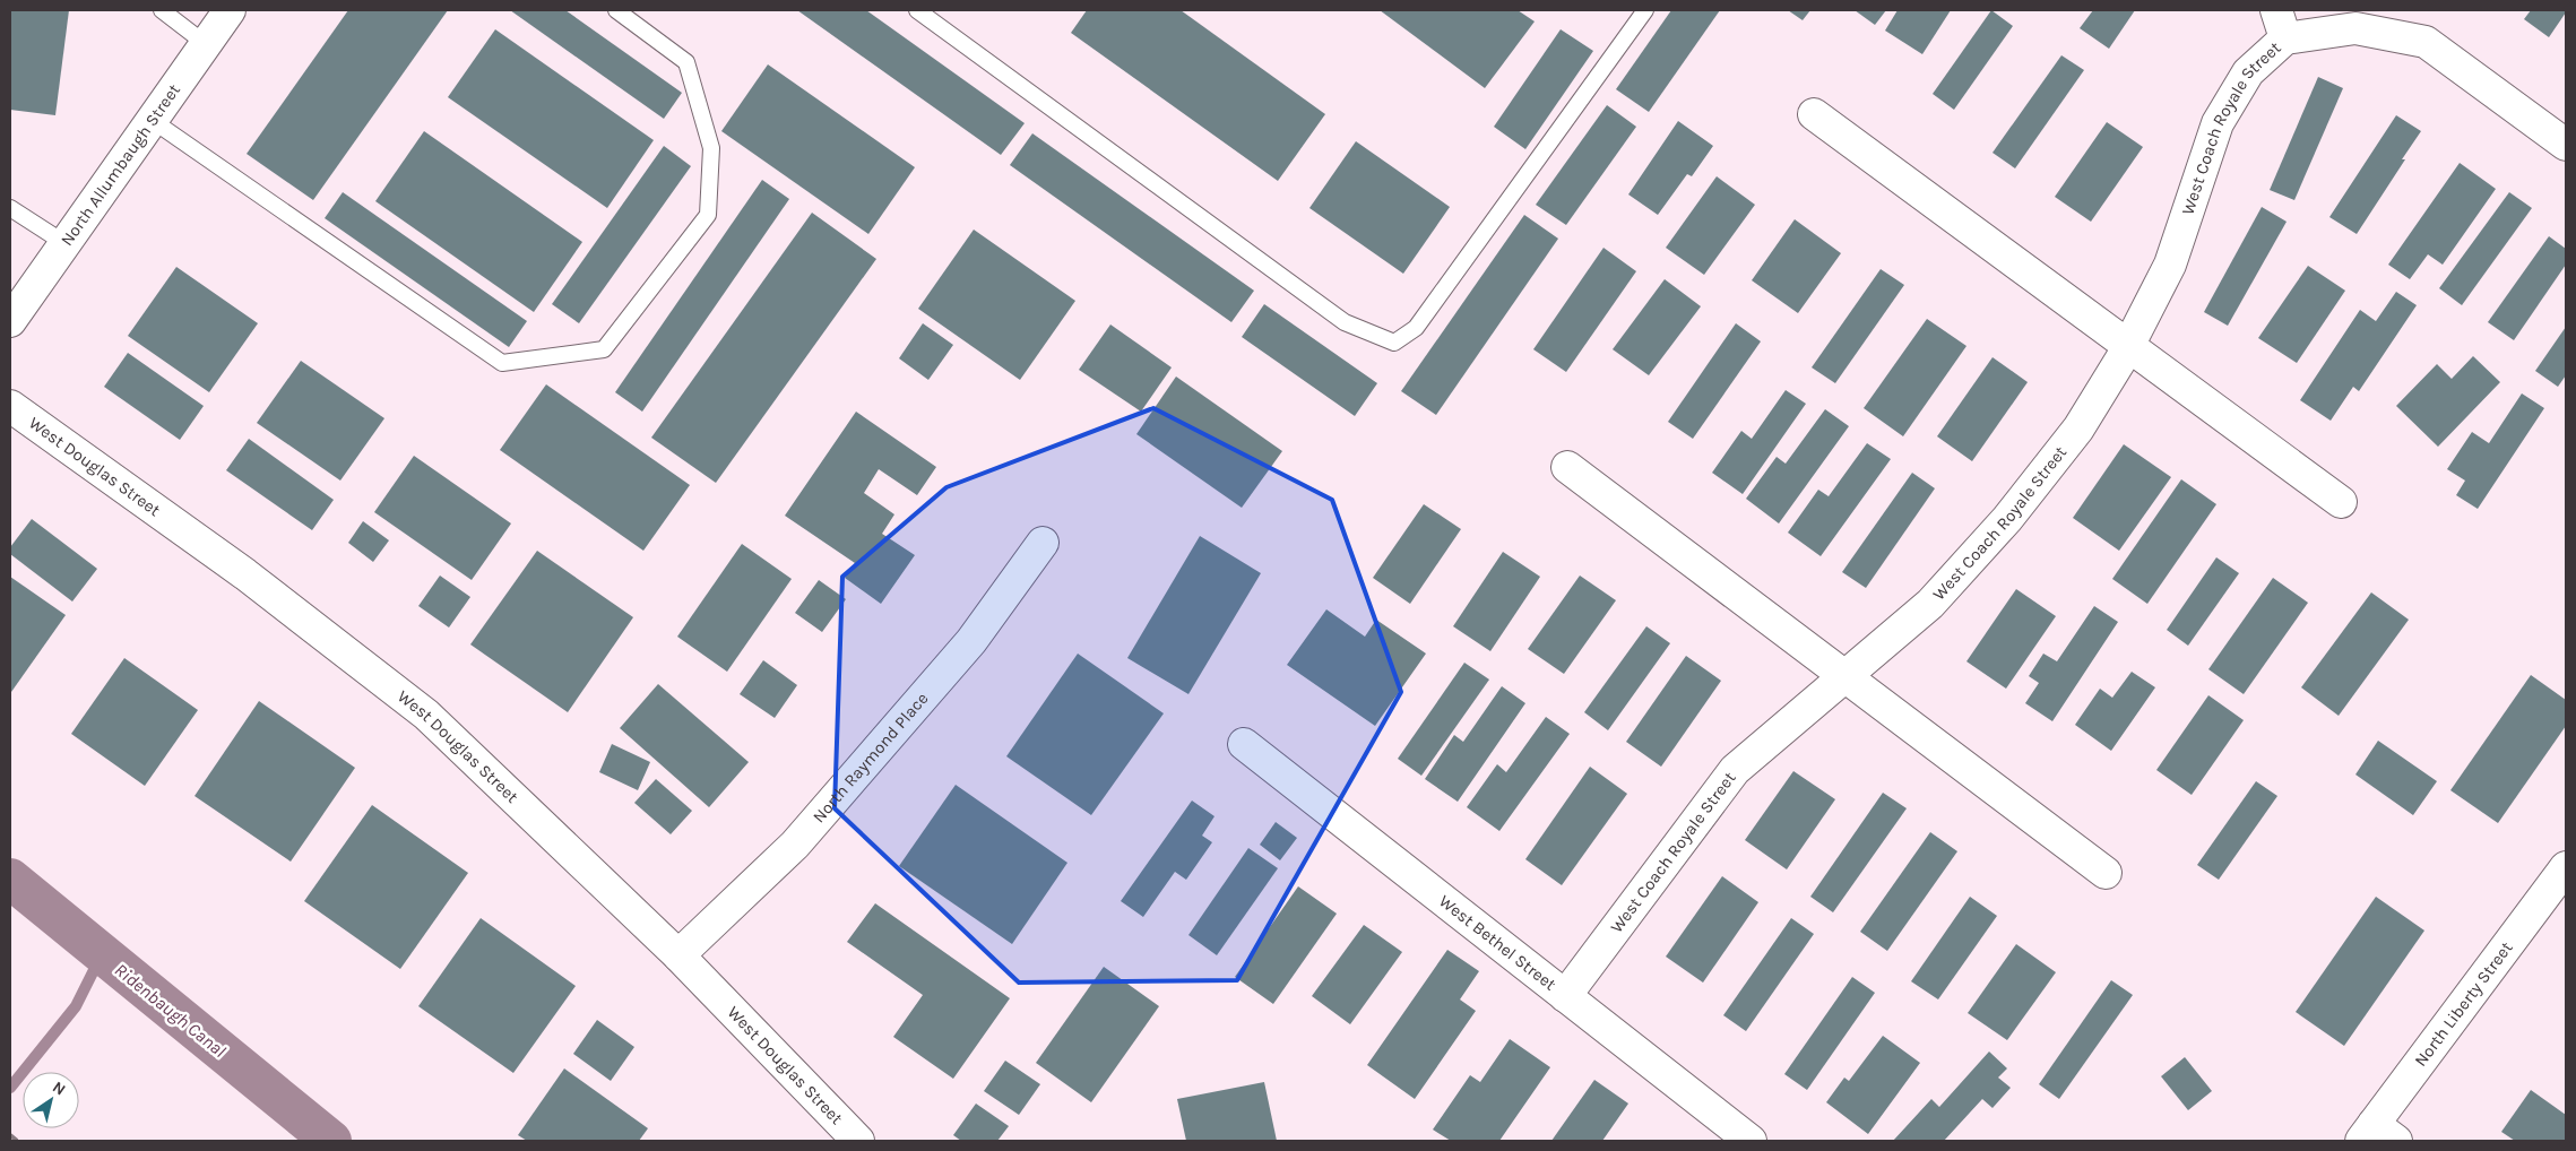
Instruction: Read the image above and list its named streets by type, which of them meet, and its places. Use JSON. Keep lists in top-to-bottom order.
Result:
{
  "streets": {
    "street": [
      "West Coach Royale Street",
      "North Allumbaugh Street",
      "West Douglas Street",
      "North Raymond Place",
      "West Bethel Street",
      "North Liberty Street"
    ]
  },
  "crossings": [
    ["West Coach Royale Street", "West Bethel Street"],
    ["West Douglas Street", "North Raymond Place"]
  ],
  "water": ["Ridenbaugh Canal"],
  "north": "top right"
}
